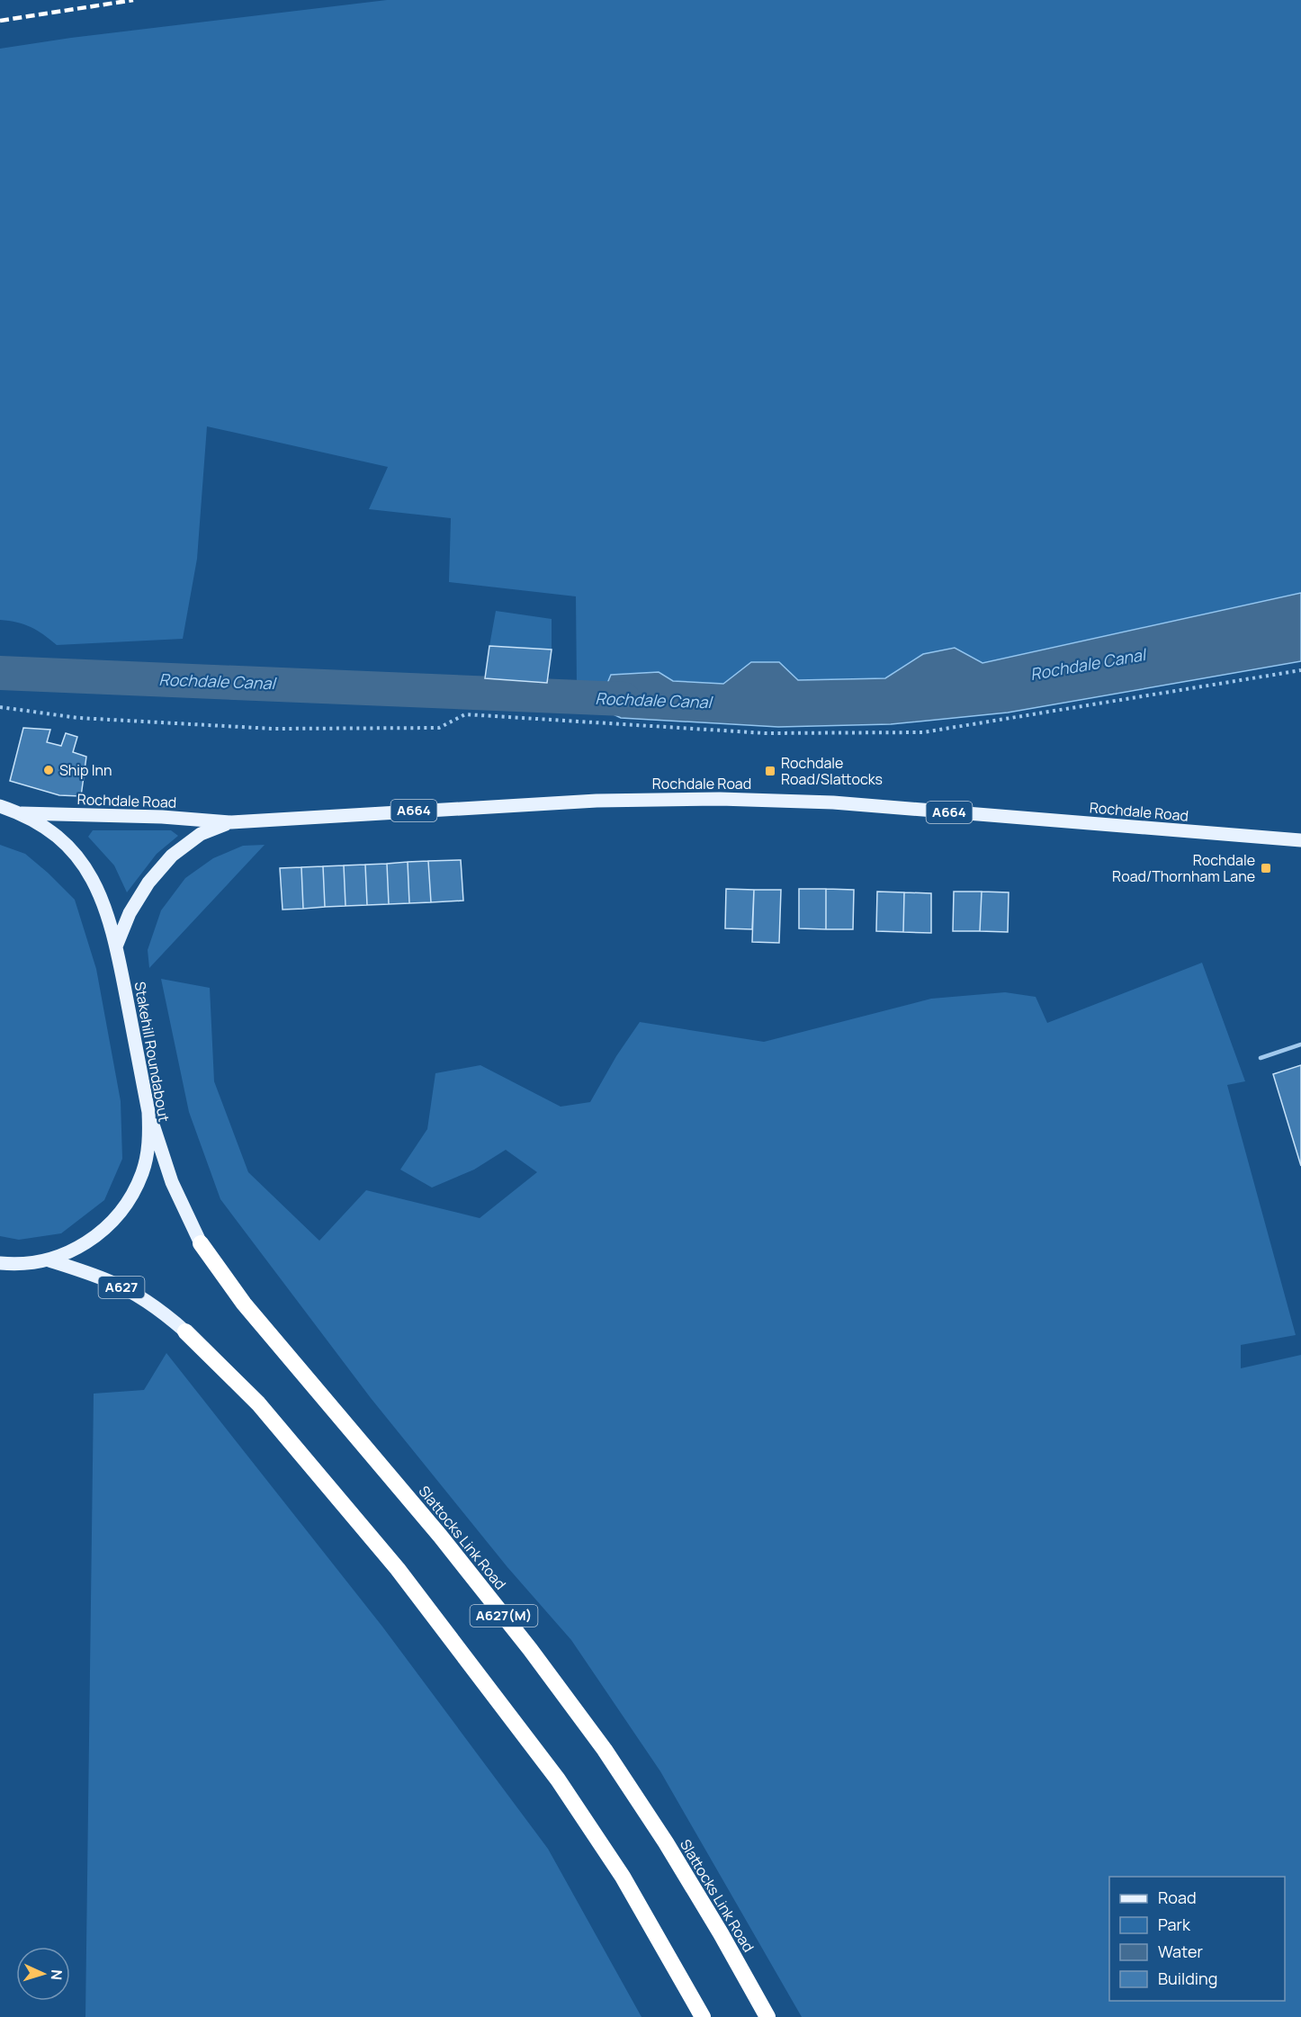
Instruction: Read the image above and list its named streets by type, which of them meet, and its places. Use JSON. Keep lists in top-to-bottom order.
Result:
{
  "streets": {
    "highway": ["Slattocks Link Road", "A627(M)"],
    "main road": [
      "Rochdale Road",
      "A664",
      "Stakehill Roundabout",
      "A627"
    ]
  },
  "crossings": [
    ["Rochdale Road", "Stakehill Roundabout"],
    ["Stakehill Roundabout", "A627"],
    ["Stakehill Roundabout", "Slattocks Link Road"]
  ],
  "water": ["Rochdale Canal"],
  "places": {
    "other": ["Ship Inn"],
    "transit": ["Rochdale Road/Slattocks", "Rochdale Road/Thornham Lane"]
  },
  "legend": [
    "Road",
    "Park",
    "Water",
    "Building"
  ],
  "north": "right"
}
